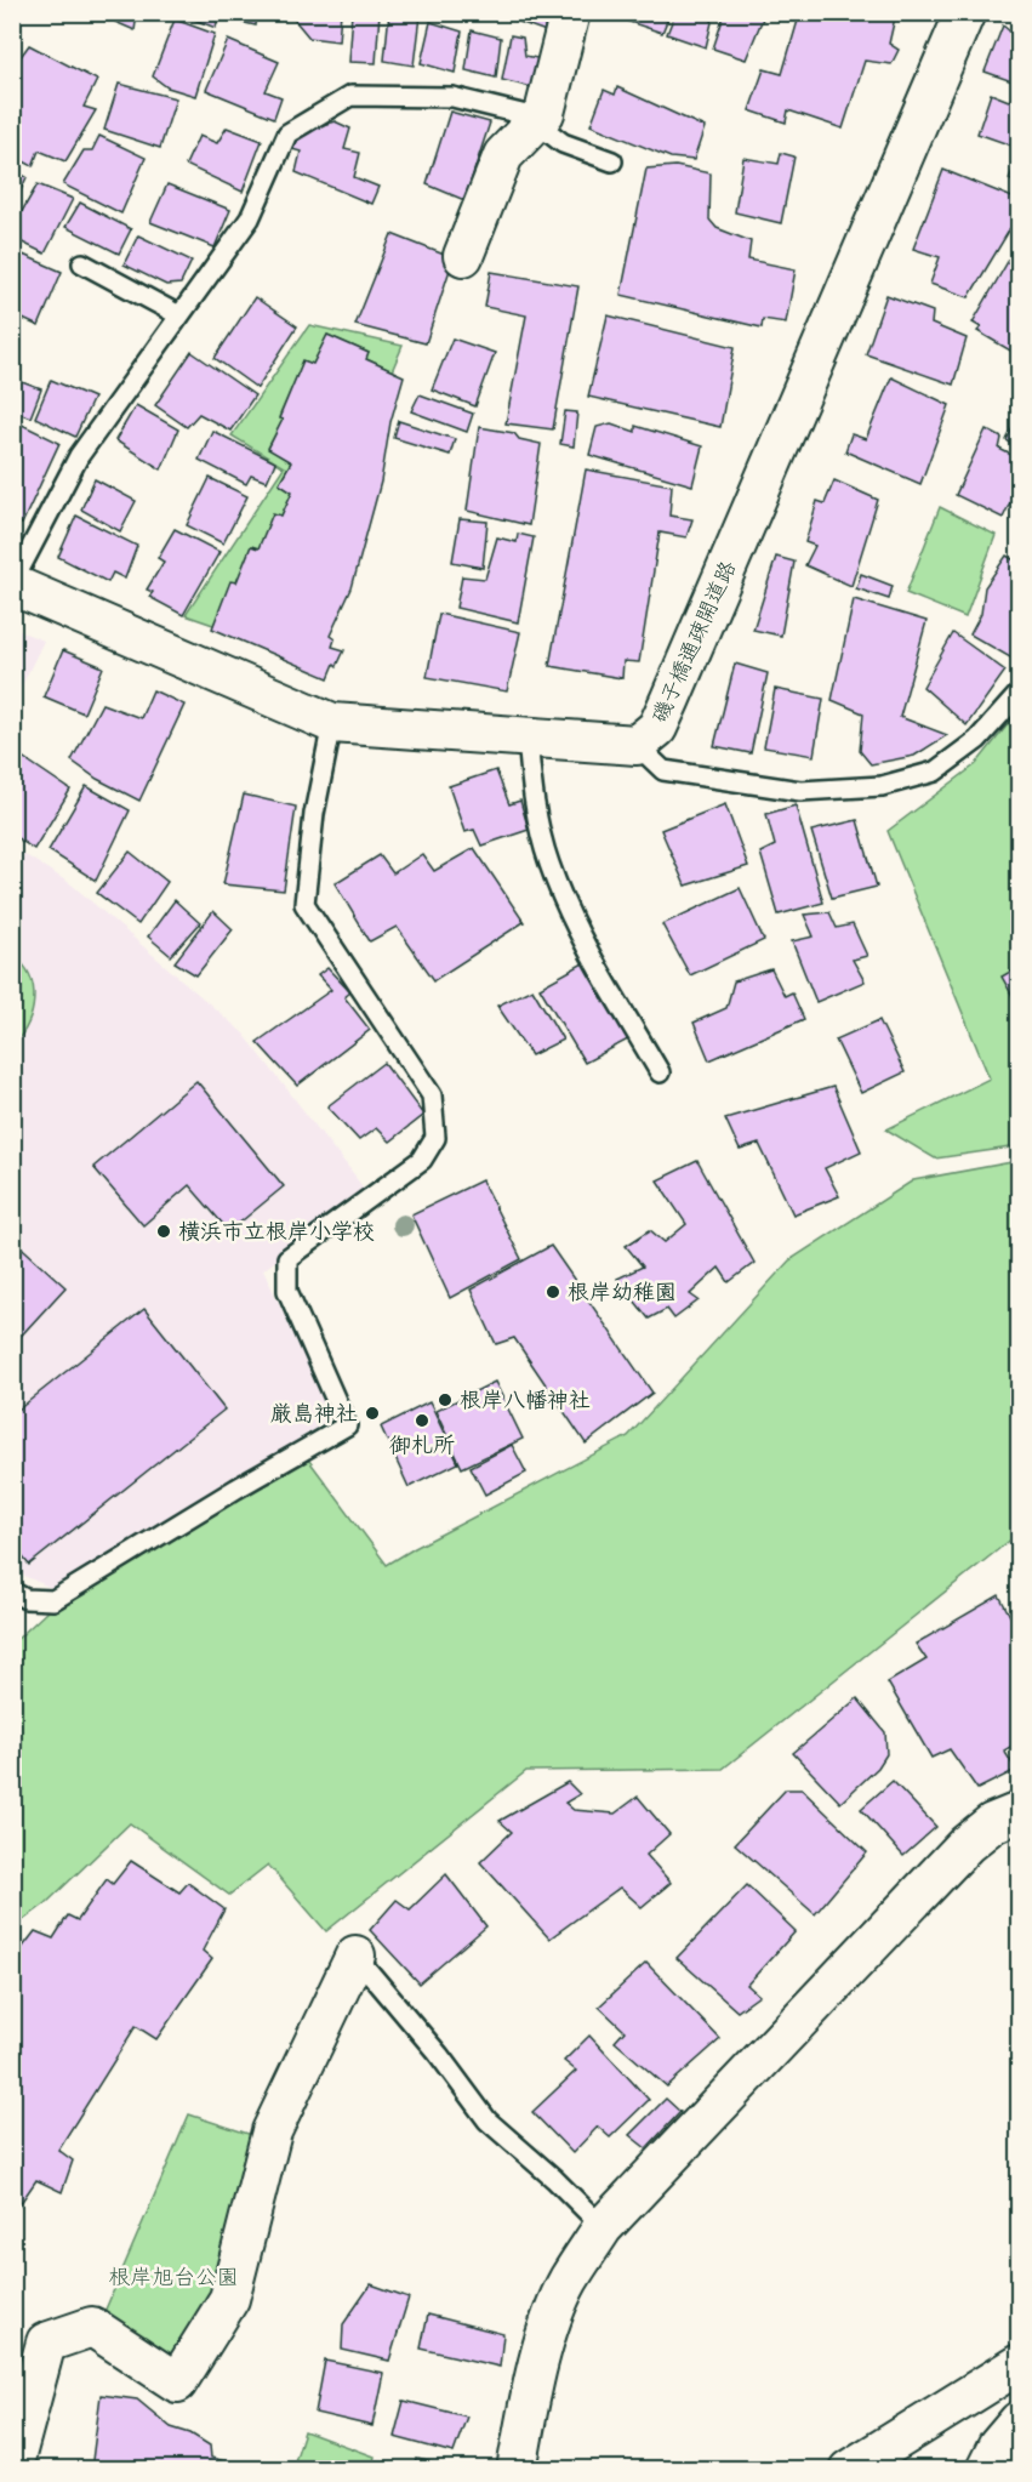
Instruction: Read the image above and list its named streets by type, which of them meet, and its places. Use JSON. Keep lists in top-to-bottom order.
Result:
{
  "streets": {
    "street": ["磯子橋通疎開道路"]
  },
  "parks": ["根岸旭台公園"],
  "places": [
    "横浜市立根岸小学校",
    "根岸幼稚園",
    "根岸八幡神社",
    "厳島神社",
    "御札所"
  ]
}
